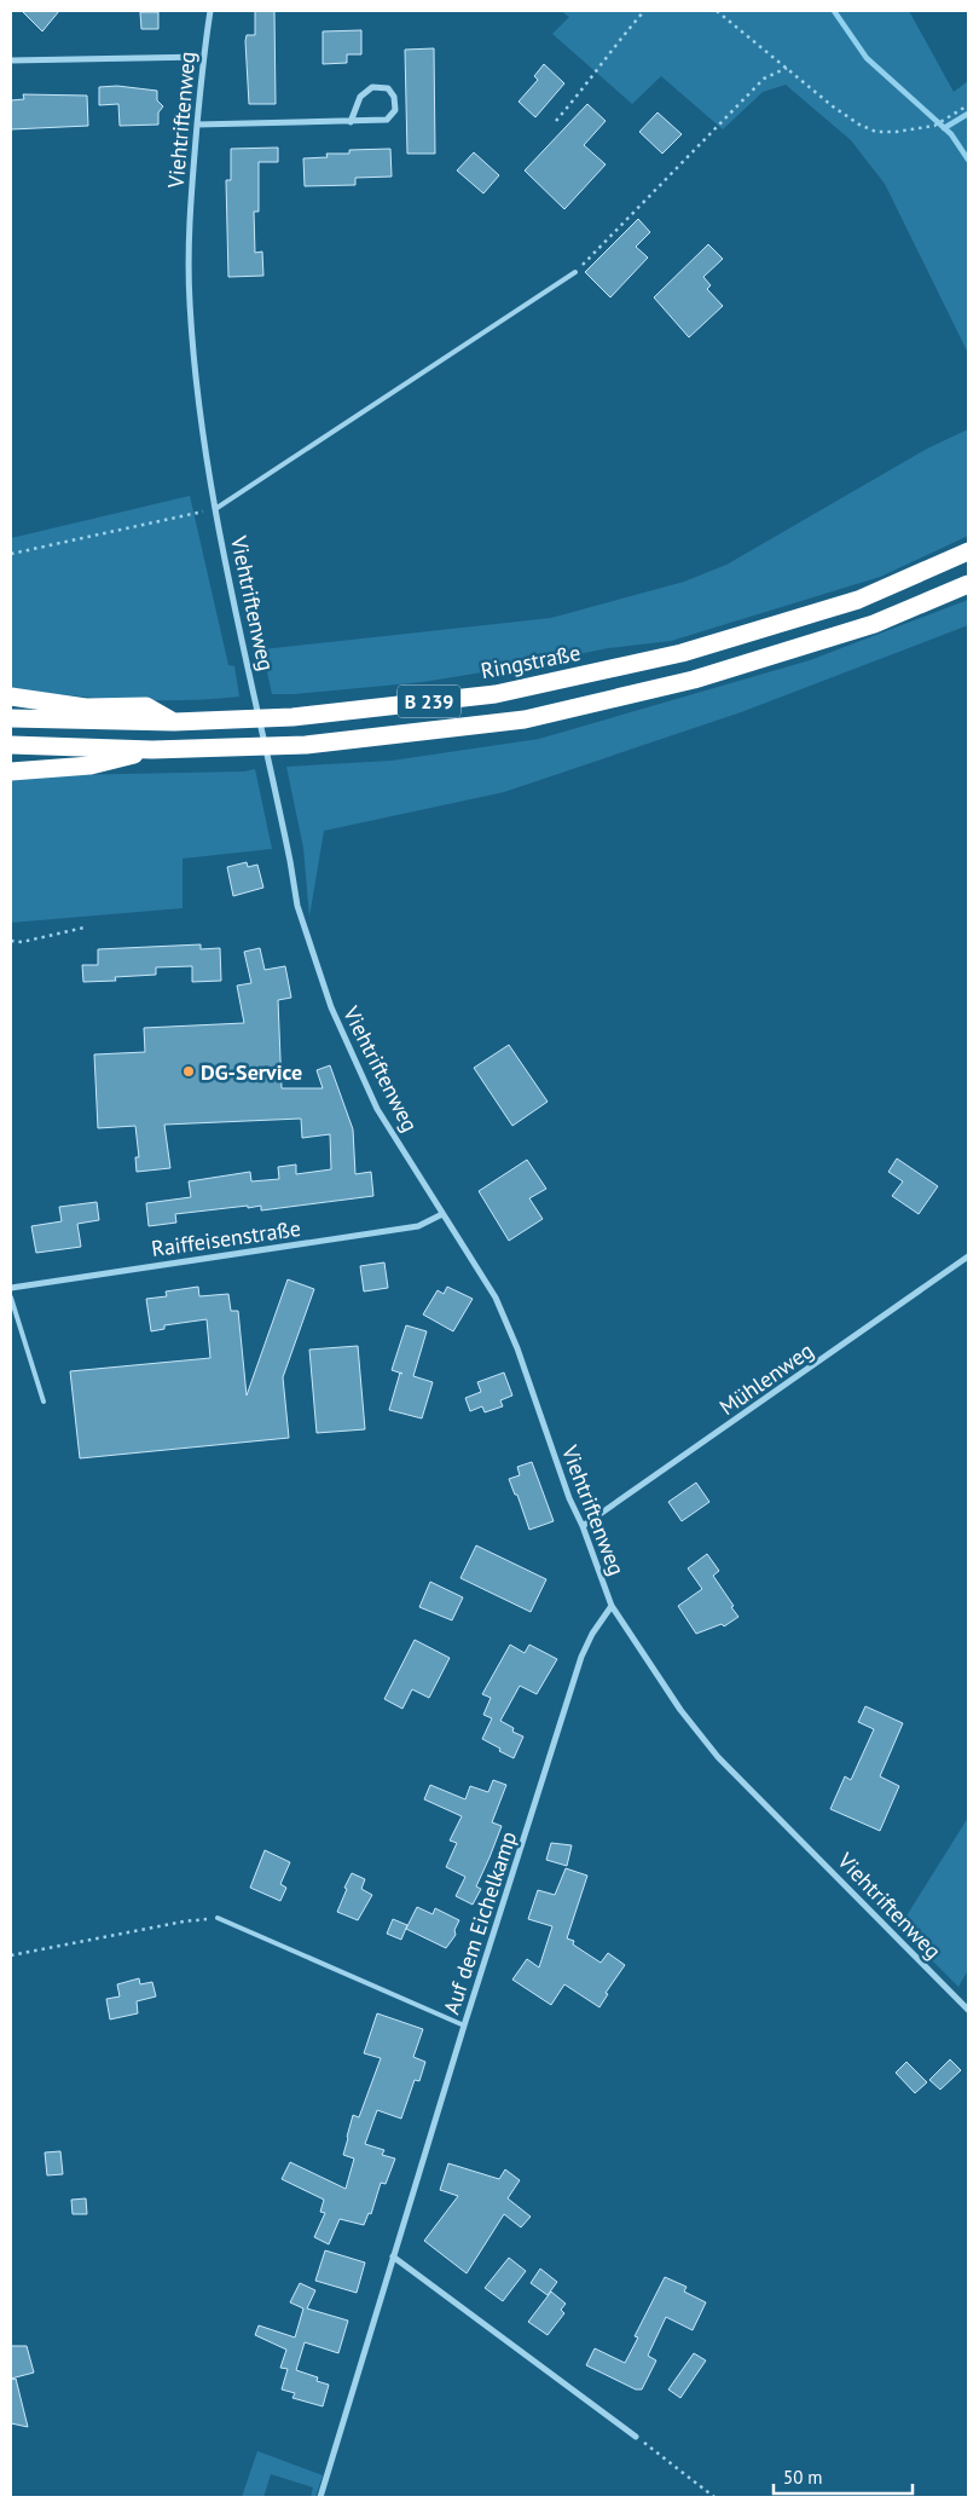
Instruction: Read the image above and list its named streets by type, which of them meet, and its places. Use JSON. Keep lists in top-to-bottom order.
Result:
{
  "streets": {
    "highway": ["Ringstraße", "B 239"],
    "street": [
      "Viehtriftenweg",
      "Raiffeisenstraße",
      "Mühlenweg",
      "Auf dem Eichelkamp"
    ]
  },
  "crossings": [
    ["Viehtriftenweg", "Raiffeisenstraße"],
    ["Viehtriftenweg", "Mühlenweg"],
    ["Viehtriftenweg", "Auf dem Eichelkamp"]
  ],
  "places": ["DG-Service"],
  "scale_bar": "50 m"
}
